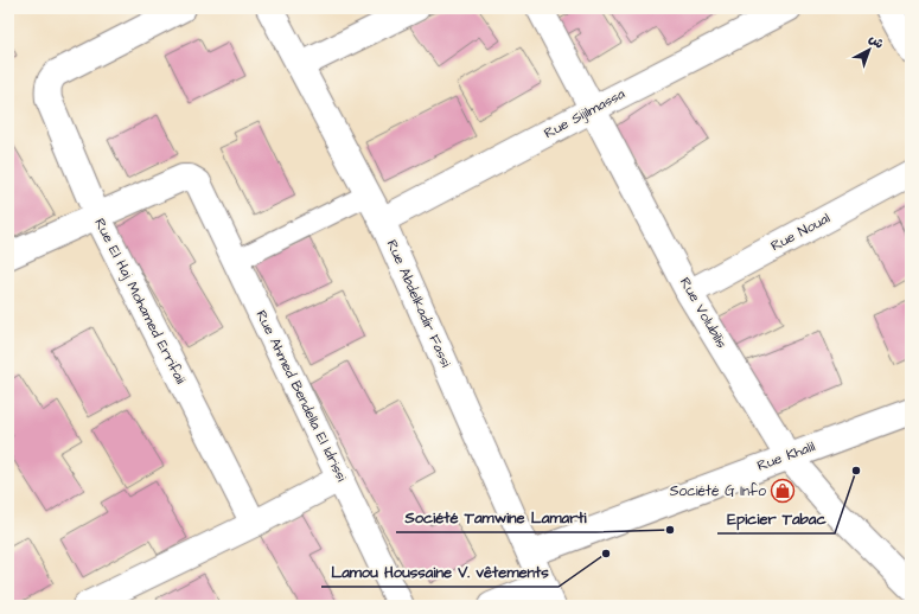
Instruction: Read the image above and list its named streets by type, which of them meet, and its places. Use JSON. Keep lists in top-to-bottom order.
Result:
{
  "streets": {
    "street": [
      "Rue Sijilmassa",
      "Rue Noual",
      "Rue El Haj Mohamed Errifaii",
      "Rue Abdelkadir Fassi",
      "Rue Volubilis",
      "Rue Ahmed Bendella El Idrissi",
      "Rue Khalil"
    ]
  },
  "crossings": [
    ["Rue Sijilmassa", "Rue Abdelkadir Fassi"],
    ["Rue Sijilmassa", "Rue Volubilis"],
    ["Rue Noual", "Rue Volubilis"],
    ["Rue El Haj Mohamed Errifaii", "Rue Ahmed Bendella El Idrissi"],
    ["Rue Abdelkadir Fassi", "Rue Khalil"],
    ["Rue Volubilis", "Rue Khalil"]
  ],
  "places": {
    "other": ["Epicier Tabac", "Société Tamwine Lamarti", "Lamou Houssaine V. vêtements"],
    "shop": ["Société G Info"]
  },
  "north": "top right"
}
